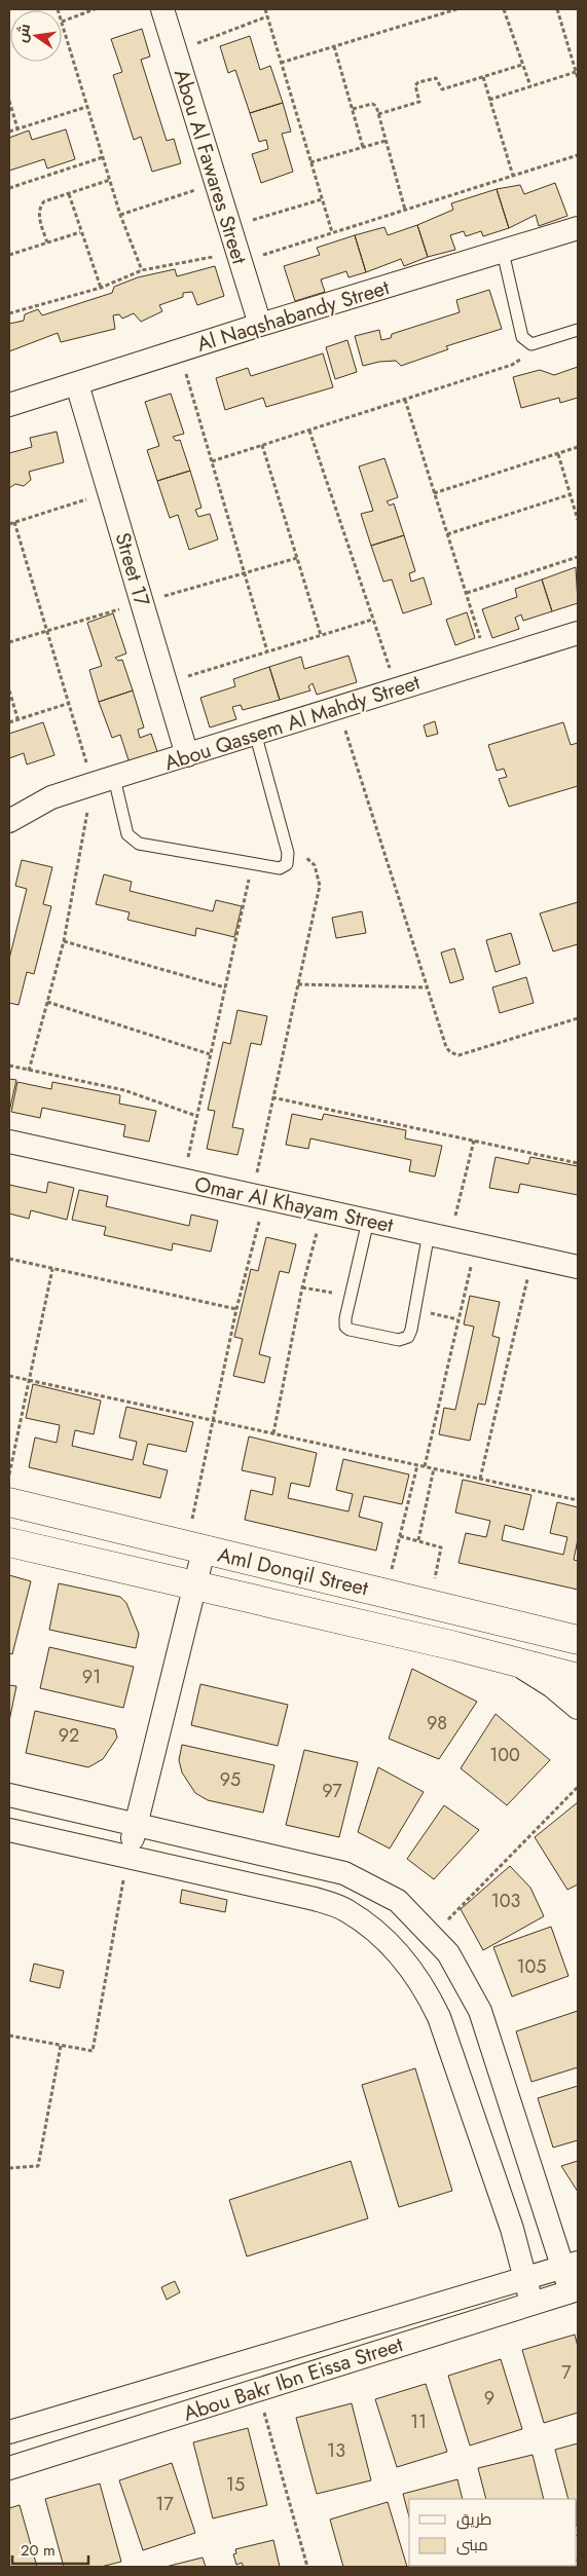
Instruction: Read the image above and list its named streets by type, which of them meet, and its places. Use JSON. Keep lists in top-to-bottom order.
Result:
{
  "streets": {
    "street": [
      "Abou Al Fawares Street",
      "Al Naqshabandy Street",
      "Street 17",
      "Abou Qassem Al Mahdy Street",
      "Omar Al Khayam Street",
      "Aml Donqil Street",
      "Abou Bakr Ibn Eissa Street"
    ]
  },
  "crossings": [
    ["Abou Al Fawares Street", "Al Naqshabandy Street"],
    ["Al Naqshabandy Street", "Street 17"],
    ["Street 17", "Abou Qassem Al Mahdy Street"]
  ],
  "house_numbers": [
    "91",
    "98",
    "92",
    "100",
    "95",
    "97",
    "103",
    "105",
    "7",
    "9",
    "11",
    "13",
    "15",
    "17"
  ],
  "legend": ["طريق", "مبنى"],
  "scale_bar": "20 m",
  "north": "left"
}
